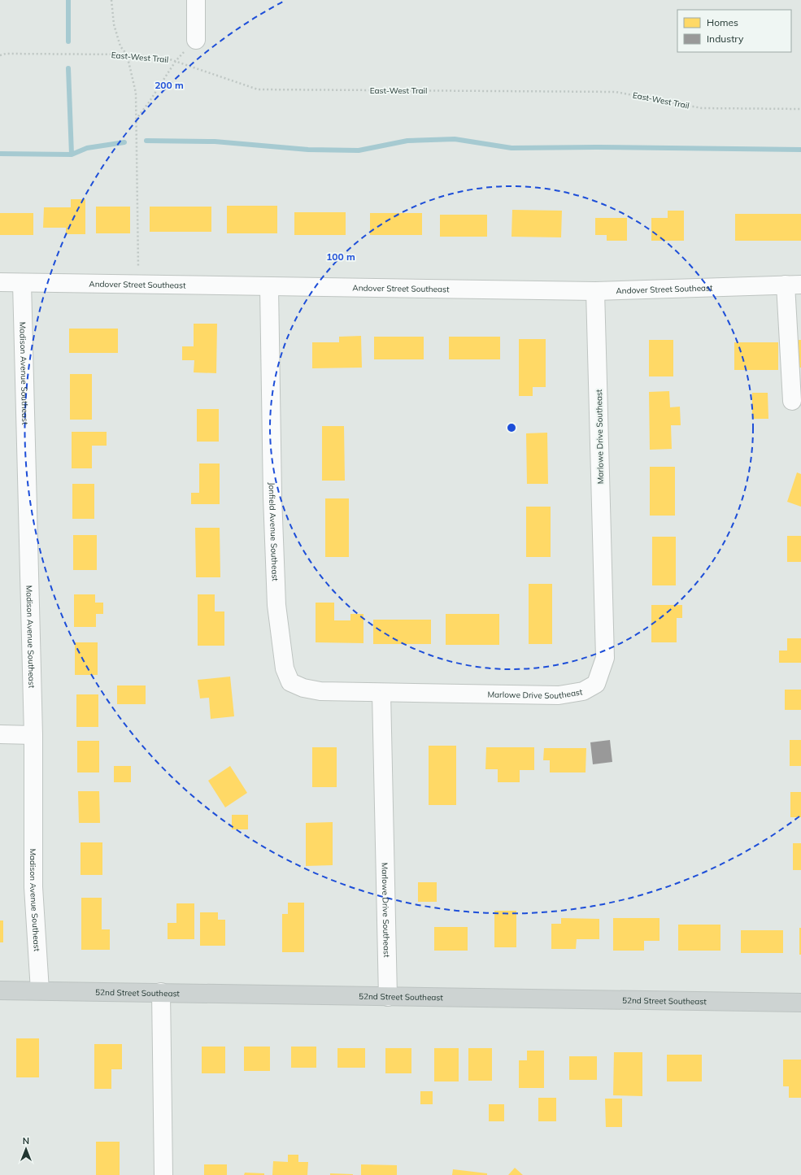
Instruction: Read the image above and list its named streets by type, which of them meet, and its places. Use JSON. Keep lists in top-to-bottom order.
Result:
{
  "streets": {
    "main road": ["52nd Street Southeast"],
    "street": [
      "Andover Street Southeast",
      "Madison Avenue Southeast",
      "Marlowe Drive Southeast",
      "Jonfield Avenue Southeast"
    ],
    "path": ["East-West Trail"]
  },
  "crossings": [
    ["Andover Street Southeast", "Madison Avenue Southeast"],
    ["Andover Street Southeast", "Marlowe Drive Southeast"],
    ["Andover Street Southeast", "Jonfield Avenue Southeast"],
    ["Madison Avenue Southeast", "52nd Street Southeast"],
    ["Marlowe Drive Southeast", "Jonfield Avenue Southeast"],
    ["Marlowe Drive Southeast", "52nd Street Southeast"]
  ],
  "legend": ["Homes", "Industry"],
  "north": "top",
  "rings": ["200 m", "100 m"]
}
